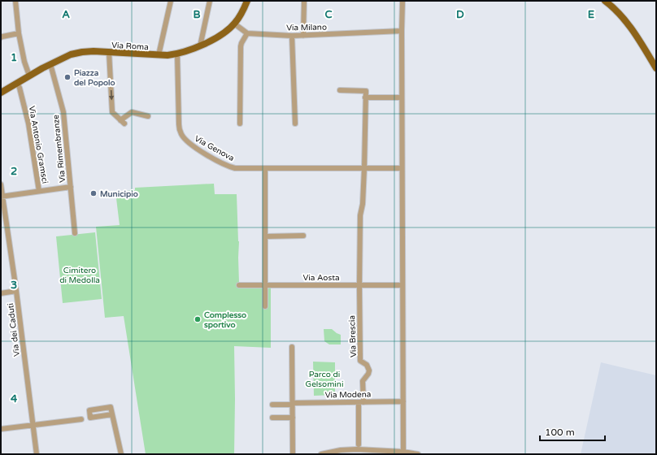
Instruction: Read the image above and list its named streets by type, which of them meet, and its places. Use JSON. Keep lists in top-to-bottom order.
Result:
{
  "streets": {
    "main road": ["Via Roma"],
    "street": [
      "Via Milano",
      "Via Antonio Gramsci",
      "Via Genova",
      "Via Rimembranze",
      "Via Aosta",
      "Via dei Caduti",
      "Via Brescia",
      "Via Modena"
    ]
  },
  "crossings": [
    ["Via Roma", "Via Antonio Gramsci"],
    ["Via Roma", "Via Genova"],
    ["Via Roma", "Via Rimembranze"],
    ["Via Aosta", "Via Brescia"],
    ["Via Brescia", "Via Modena"]
  ],
  "parks": ["Cimitero di Medolla", "Parco di Gelsomini"],
  "places": ["Piazza del Popolo", "Municipio", "Complesso sportivo"],
  "scale_bar": "100 m",
  "grid": {
    "columns": [
      "A",
      "B",
      "C",
      "D",
      "E"
    ],
    "rows": [
      "1",
      "2",
      "3",
      "4"
    ]
  }
}
